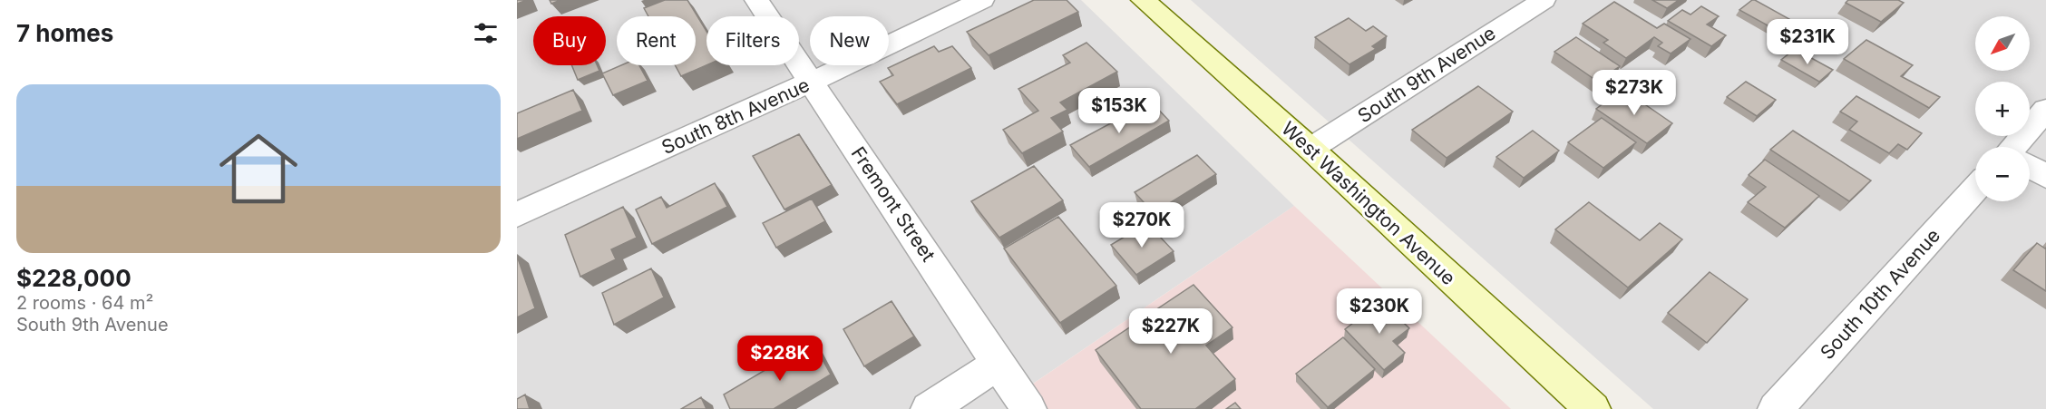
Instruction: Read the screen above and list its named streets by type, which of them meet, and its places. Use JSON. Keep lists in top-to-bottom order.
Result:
{
  "streets": {
    "main road": ["West Washington Avenue"],
    "street": [
      "South 9th Avenue",
      "South 8th Avenue",
      "Fremont Street",
      "South 10th Avenue"
    ]
  },
  "crossings": [
    ["South 9th Avenue", "West Washington Avenue"],
    ["South 8th Avenue", "Fremont Street"]
  ],
  "north": "bottom left",
  "page": {
    "heading": "7 homes",
    "map_buttons": ["+", "−"],
    "chip": [
      "Buy",
      "Rent",
      "Filters",
      "New"
    ],
    "price": [
      "$231K",
      "$273K",
      "$153K",
      "$270K",
      "$230K",
      "$227K",
      "$228K"
    ],
    "list": [
      {
        "name": "$228,000",
        "note": "2 rooms · 64 m² · South 9th Avenue"
      }
    ]
  }
}
